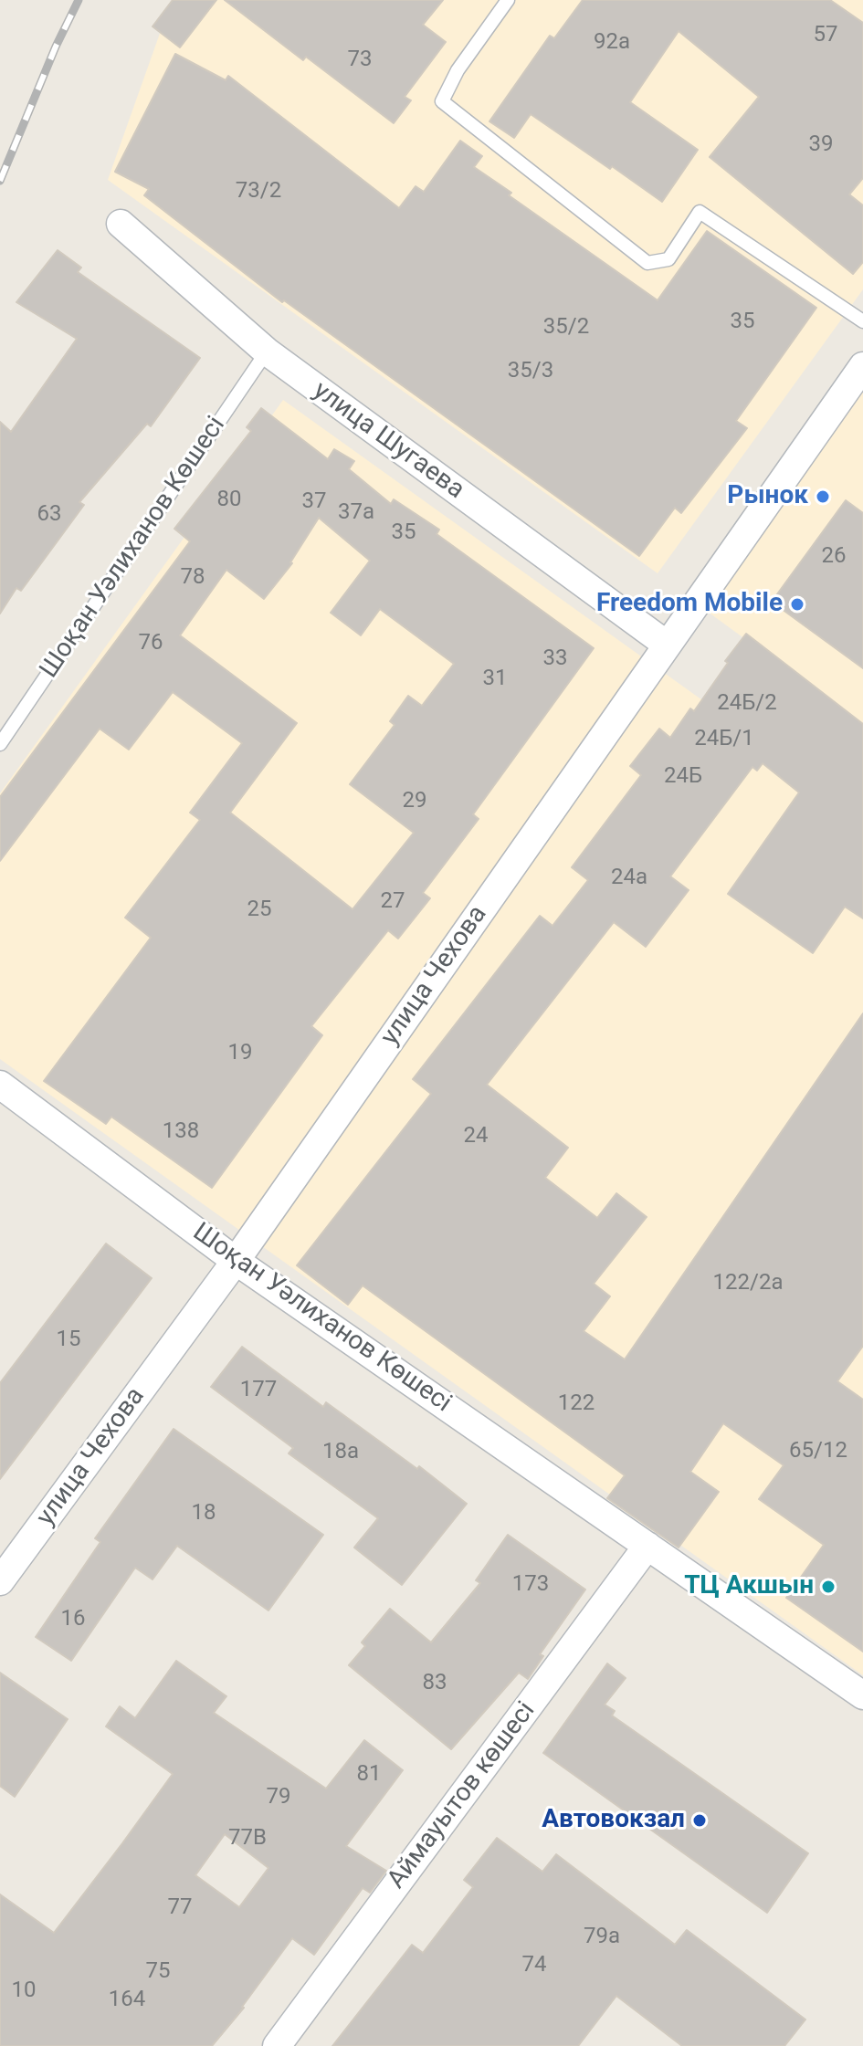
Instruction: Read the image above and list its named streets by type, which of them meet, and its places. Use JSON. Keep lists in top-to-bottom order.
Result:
{
  "streets": {
    "street": [
      "улица Шугаева",
      "Шоқан Уәлиханов Көшесі",
      "улица Чехова",
      "Аймауытов көшесі"
    ]
  },
  "crossings": [
    ["улица Шугаева", "Шоқан Уәлиханов Көшесі"],
    ["улица Шугаева", "улица Чехова"],
    ["Шоқан Уәлиханов Көшесі", "улица Чехова"],
    ["Шоқан Уәлиханов Көшесі", "Аймауытов көшесі"]
  ],
  "places": [
    "Рынок",
    "Freedom Mobile",
    "ТЦ Акшын",
    "Автовокзал"
  ],
  "house_numbers": [
    "57",
    "92а",
    "73",
    "39",
    "73/2",
    "35",
    "35/2",
    "35/3",
    "80",
    "37",
    "37а",
    "63",
    "35",
    "26",
    "78",
    "76",
    "33",
    "31",
    "24Б/2",
    "24Б/1",
    "24Б",
    "29",
    "24а",
    "27",
    "25",
    "19",
    "138",
    "24",
    "122/2а",
    "15",
    "177",
    "122",
    "65/12",
    "18а",
    "18",
    "173",
    "16",
    "83",
    "81",
    "79",
    "77В",
    "77",
    "79а",
    "74",
    "75",
    "10",
    "164"
  ]
}
